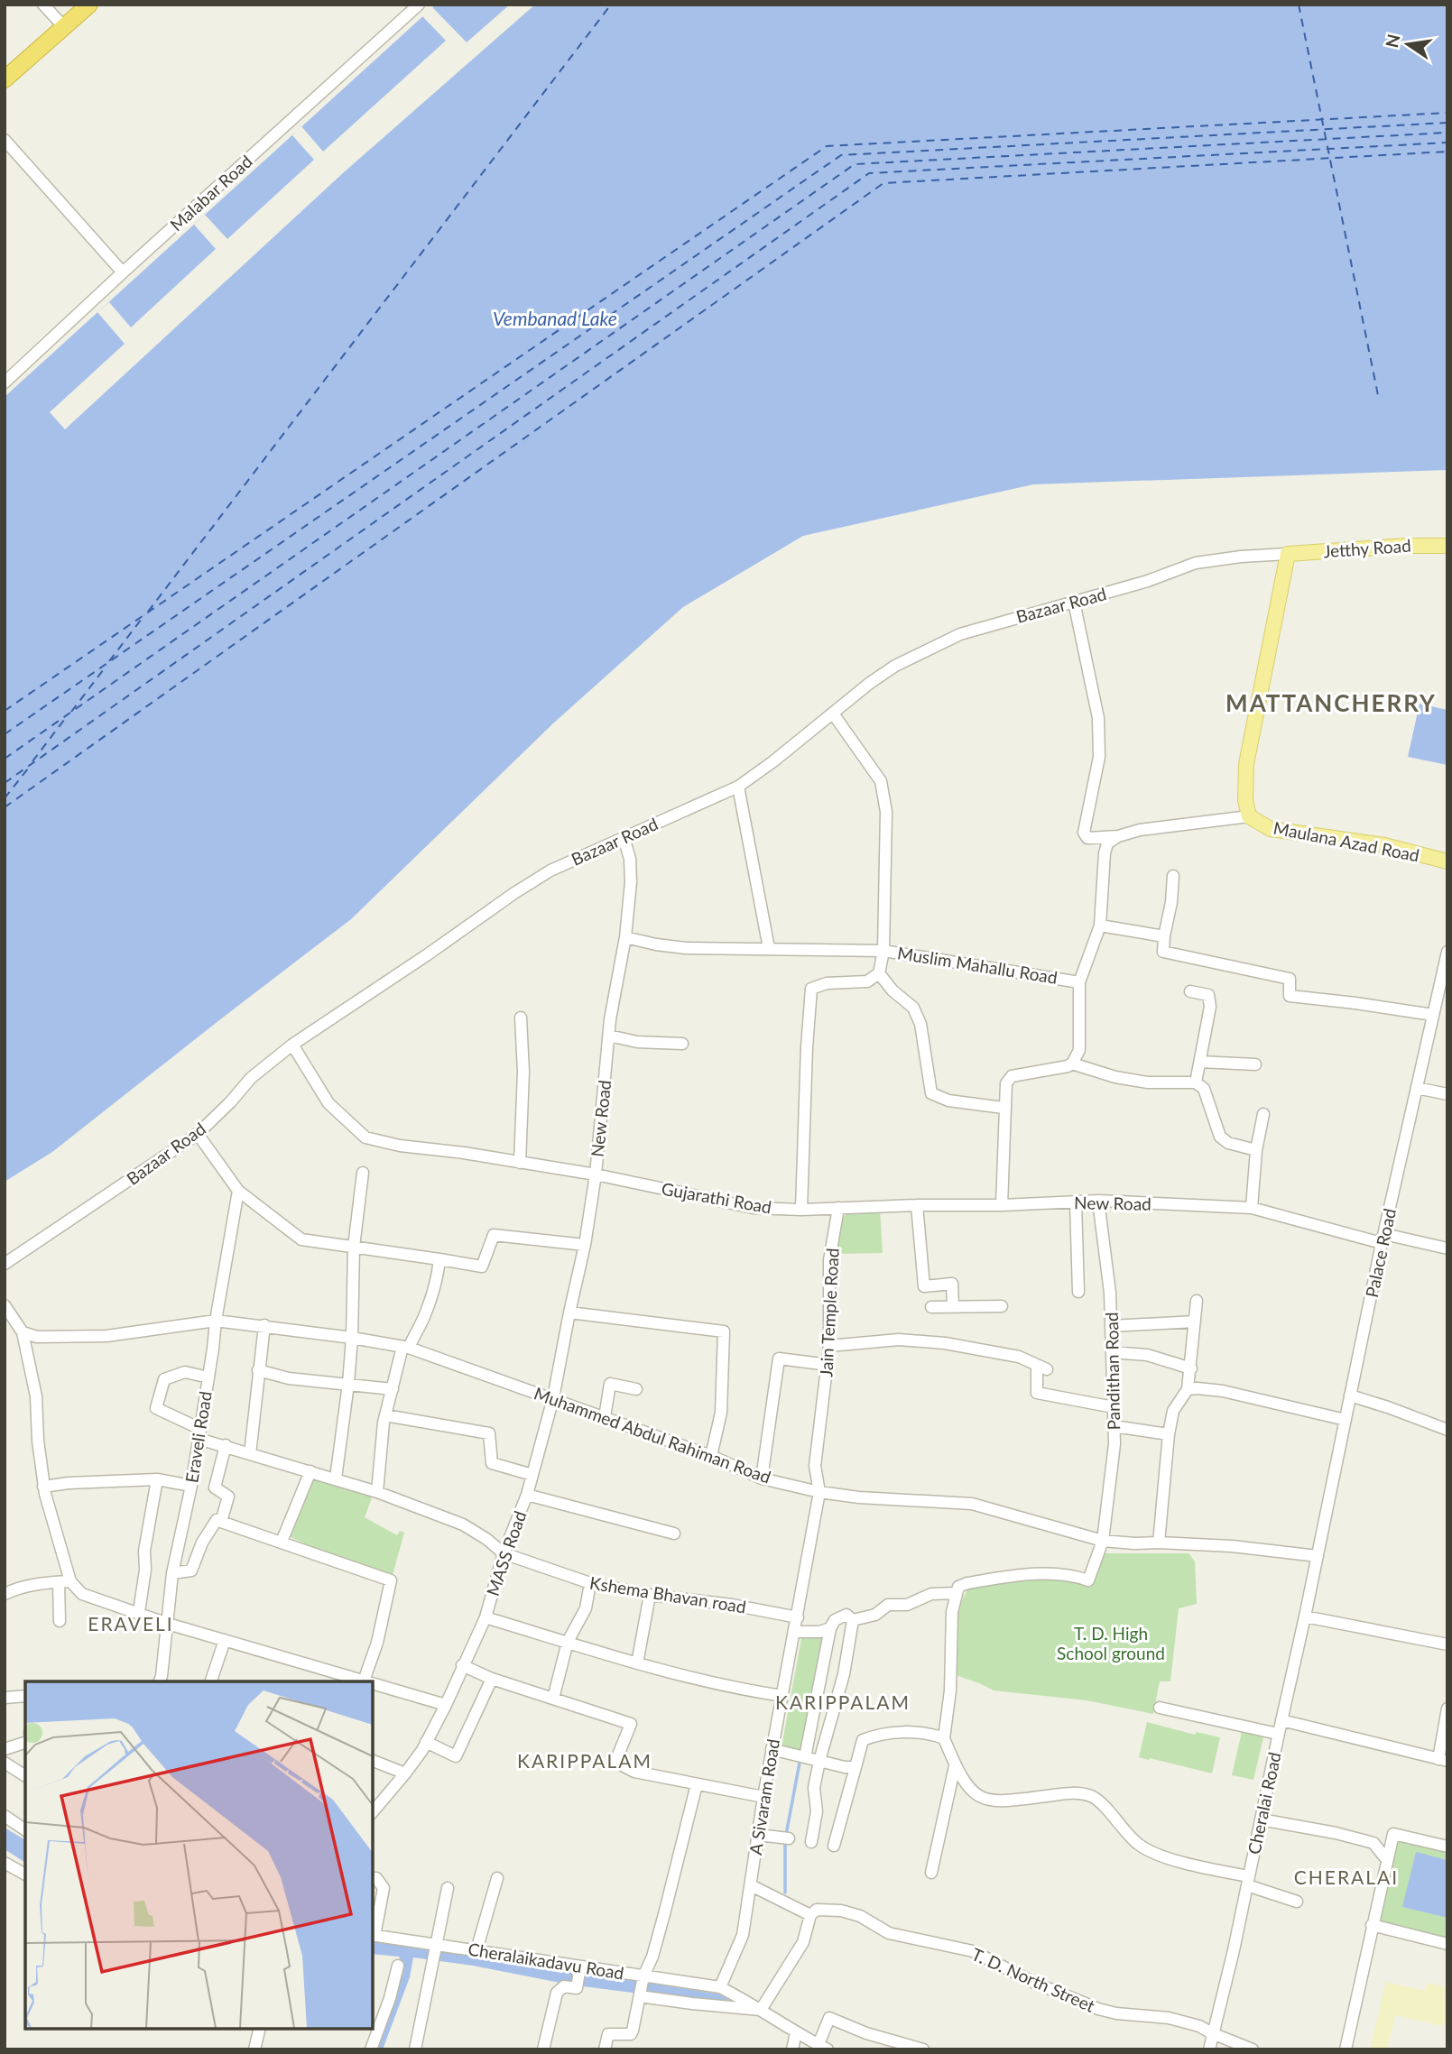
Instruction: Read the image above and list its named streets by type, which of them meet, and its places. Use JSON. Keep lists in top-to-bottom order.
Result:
{
  "streets": {
    "main road": ["Jetthy Road", "Maulana Azad Road"],
    "street": [
      "Malabar Road",
      "Bazaar Road",
      "Muslim Mahallu Road",
      "New Road",
      "Gujarathi Road",
      "Palace Road",
      "Jain Temple Road",
      "Pandithan Road",
      "Muhammed Abdul Rahiman Road",
      "Eraveli Road",
      "MASS Road",
      "Kshema Bhavan road",
      "A Sivaram Road",
      "Cheralai Road",
      "Cheralaikadavu Road",
      "T. D. North Street"
    ]
  },
  "crossings": [
    ["Jetthy Road", "Bazaar Road"],
    ["Jetthy Road", "Maulana Azad Road"],
    ["Bazaar Road", "Maulana Azad Road"],
    ["Bazaar Road", "New Road"],
    ["Bazaar Road", "Gujarathi Road"],
    ["Muslim Mahallu Road", "New Road"],
    ["New Road", "Gujarathi Road"],
    ["New Road", "Palace Road"],
    ["New Road", "Jain Temple Road"],
    ["New Road", "Pandithan Road"],
    ["New Road", "Muhammed Abdul Rahiman Road"],
    ["New Road", "MASS Road"],
    ["Gujarathi Road", "Jain Temple Road"],
    ["Palace Road", "Muhammed Abdul Rahiman Road"],
    ["Palace Road", "Cheralai Road"],
    ["Jain Temple Road", "Muhammed Abdul Rahiman Road"],
    ["Jain Temple Road", "A Sivaram Road"],
    ["Pandithan Road", "Muhammed Abdul Rahiman Road"],
    ["Muhammed Abdul Rahiman Road", "Eraveli Road"],
    ["Muhammed Abdul Rahiman Road", "MASS Road"],
    ["Muhammed Abdul Rahiman Road", "A Sivaram Road"],
    ["Muhammed Abdul Rahiman Road", "Cheralai Road"],
    ["Eraveli Road", "Kshema Bhavan road"],
    ["MASS Road", "Kshema Bhavan road"],
    ["Kshema Bhavan road", "A Sivaram Road"],
    ["A Sivaram Road", "Cheralaikadavu Road"],
    ["Cheralai Road", "T. D. North Street"]
  ],
  "districts": [
    "MATTANCHERRY",
    "ERAVELI",
    "KARIPPALAM",
    "KARIPPALAM",
    "CHERALAI"
  ],
  "water": ["Vembanad Lake"],
  "parks": ["T. D. High School ground"],
  "north": "left"
}
